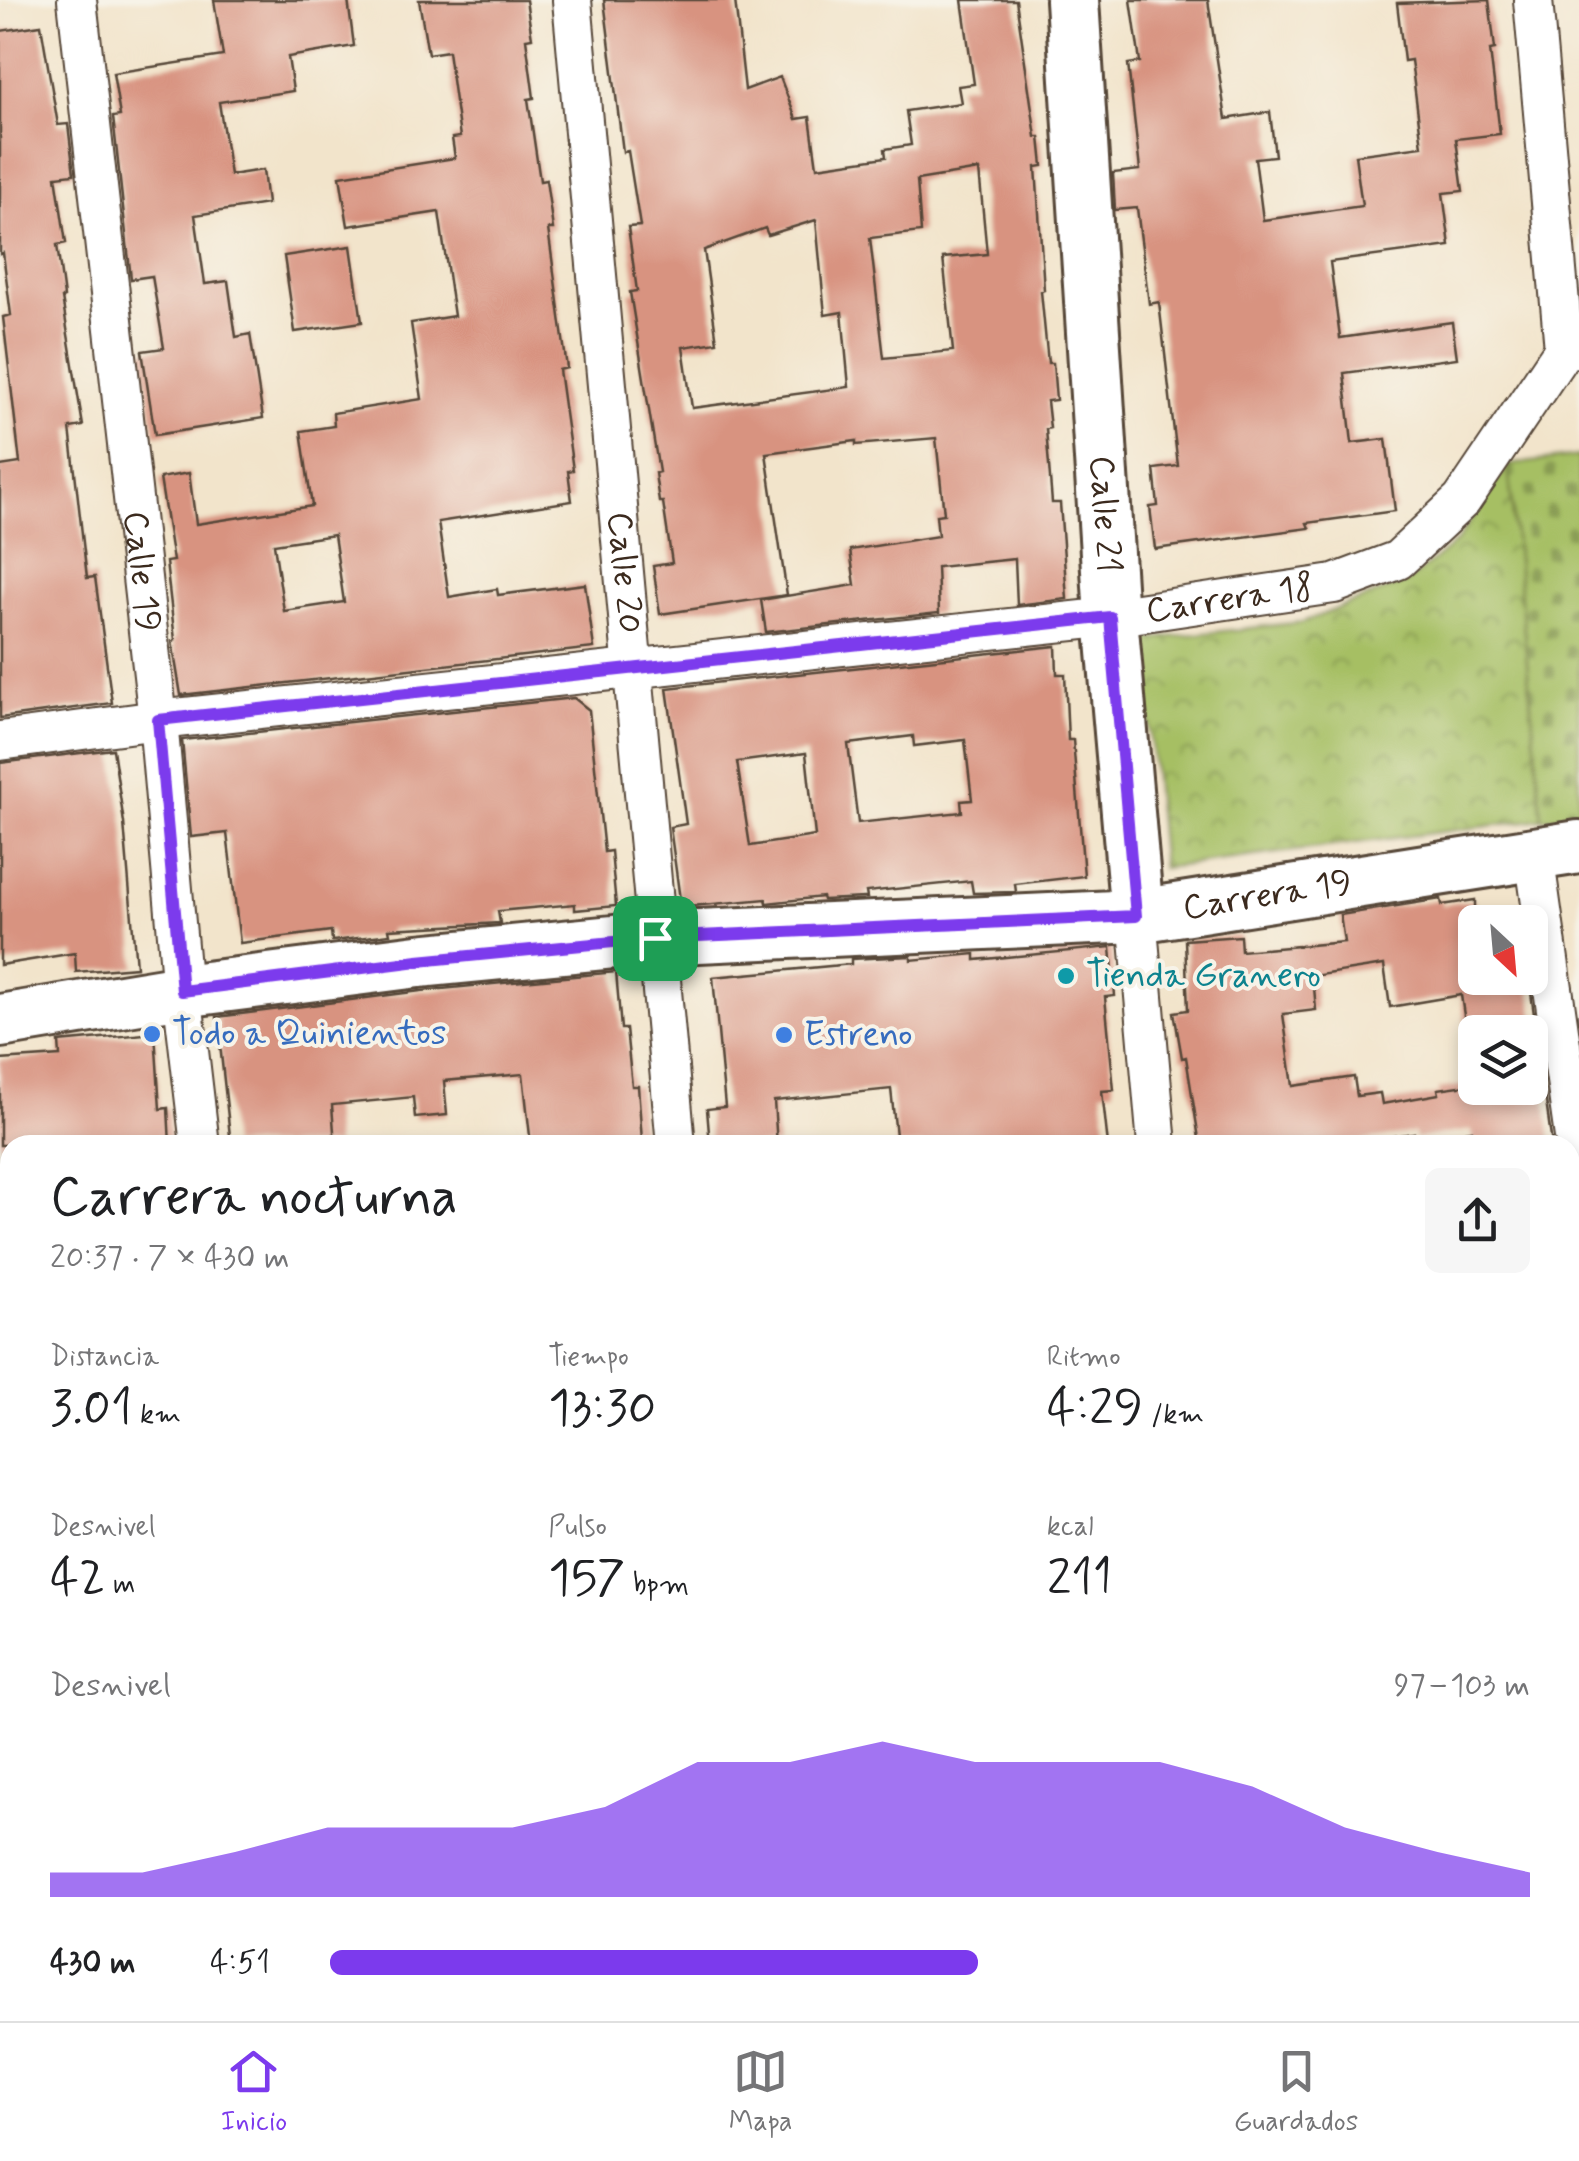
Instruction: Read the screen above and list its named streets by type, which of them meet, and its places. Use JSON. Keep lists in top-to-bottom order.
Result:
{
  "streets": {
    "street": [
      "Calle 21",
      "Calle 19",
      "Calle 20",
      "Carrera 18",
      "Carrera 19"
    ]
  },
  "crossings": [
    ["Calle 21", "Carrera 18"],
    ["Calle 21", "Carrera 19"],
    ["Calle 19", "Carrera 18"],
    ["Calle 19", "Carrera 19"],
    ["Calle 20", "Carrera 18"],
    ["Calle 20", "Carrera 19"]
  ],
  "places": ["Tienda Granero", "Todo a Quinientos", "Estreno"],
  "north": "bottom right",
  "page": {
    "heading": ["Carrera nocturna", "20:37 · 7 × 430 m"],
    "stats": [
      ["Distancia", "3.01 km"],
      ["Tiempo", "13:30"],
      ["Ritmo", "4:29 /km"],
      ["Desnivel", "42 m"],
      ["Pulso", "157 bpm"],
      ["kcal", "211"]
    ],
    "chart": ["Desnivel", "97–103 m"],
    "list": [
      {
        "name": "430 m",
        "note": "4:51"
      }
    ],
    "tabs": ["Inicio", "Mapa", "Guardados"]
  }
}
